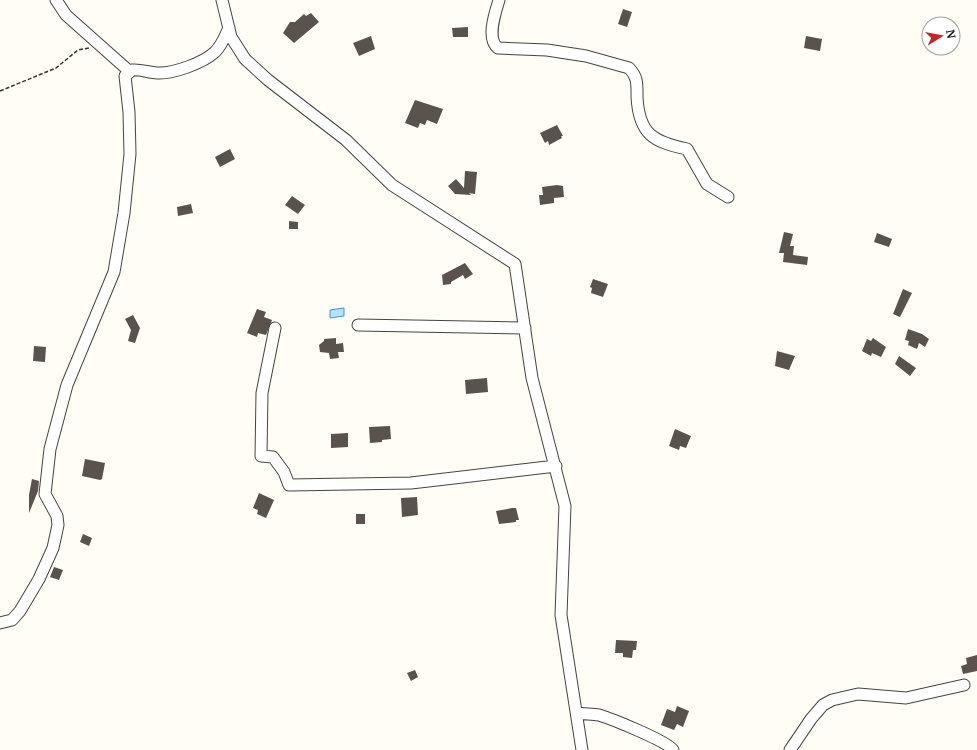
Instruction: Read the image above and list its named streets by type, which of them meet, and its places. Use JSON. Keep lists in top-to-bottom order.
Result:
{
  "north": "right"
}
